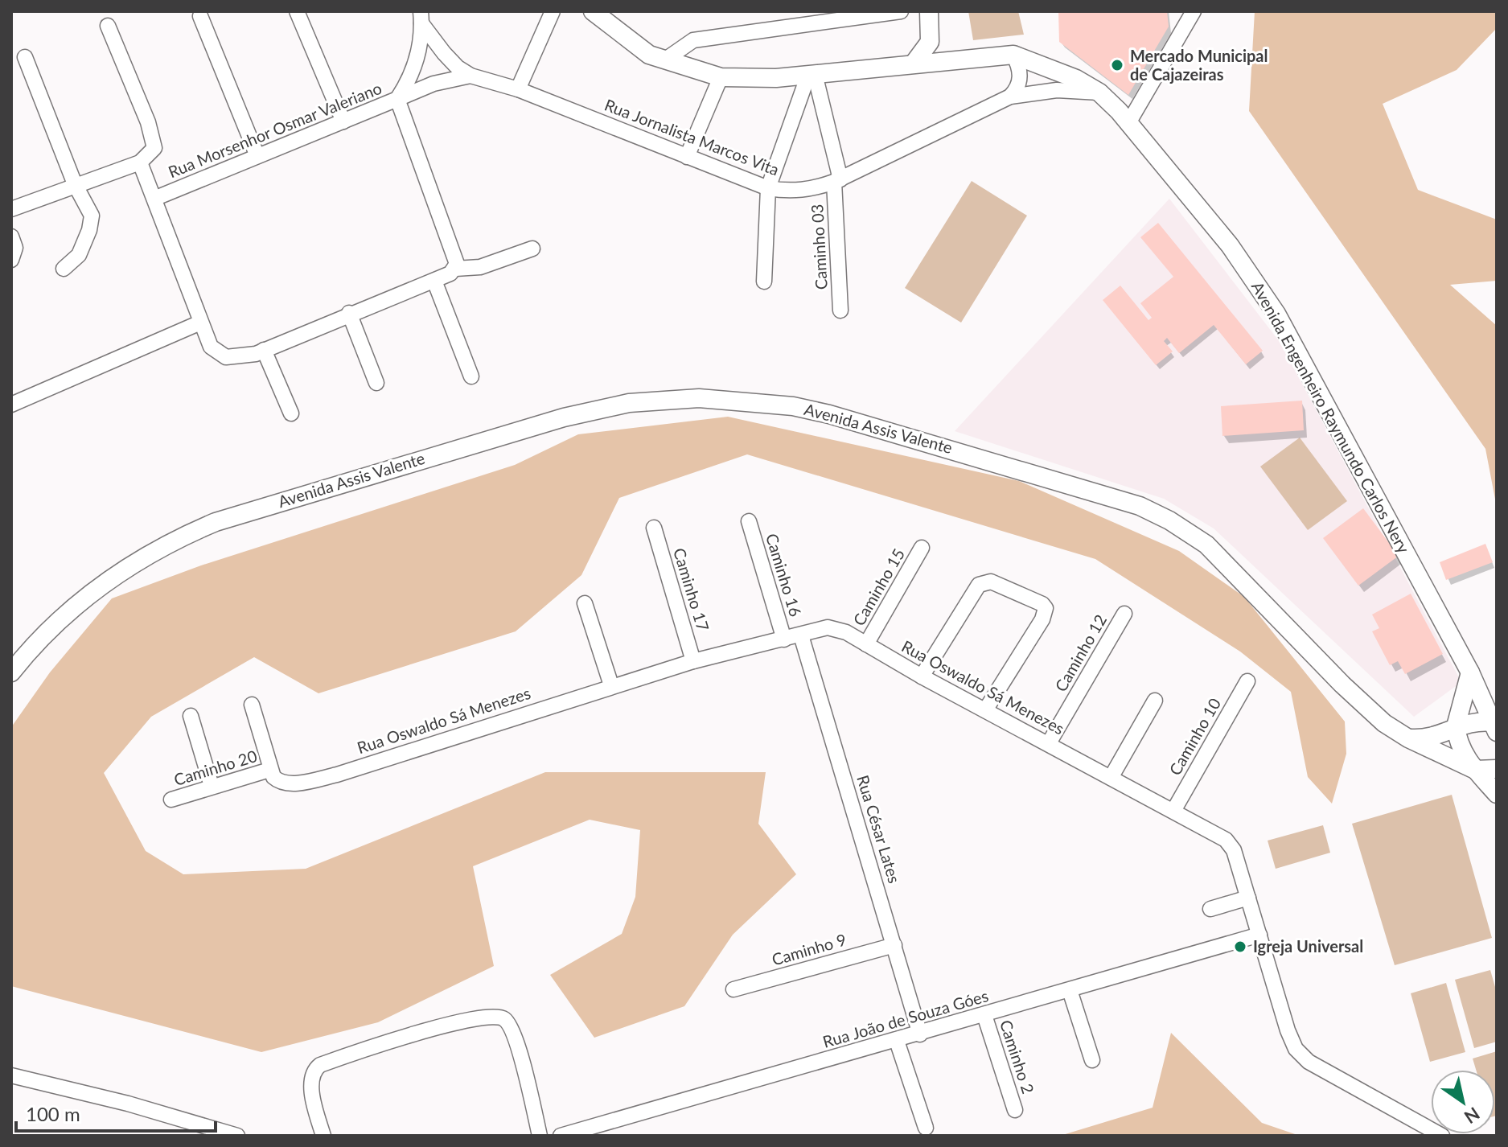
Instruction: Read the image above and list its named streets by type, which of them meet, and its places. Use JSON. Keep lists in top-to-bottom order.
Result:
{
  "streets": {
    "main road": ["Avenida Engenheiro Raymundo Carlos Nery", "Avenida Assis Valente"],
    "street": [
      "Rua Morsenhor Osmar Valeriano",
      "Rua Jornalista Marcos Vita",
      "Caminho 03",
      "Caminho 16",
      "Caminho 15",
      "Caminho 17",
      "Caminho 12",
      "Rua Oswaldo Sá Menezes",
      "Caminho 10",
      "Caminho 20",
      "Rua César Lates",
      "Caminho 9",
      "Rua João de Souza Góes",
      "Caminho 2"
    ]
  },
  "crossings": [
    ["Rua Jornalista Marcos Vita", "Caminho 03"],
    ["Rua Jornalista Marcos Vita", "Avenida Engenheiro Raymundo Carlos Nery"],
    ["Caminho 03", "Avenida Engenheiro Raymundo Carlos Nery"],
    ["Caminho 16", "Rua Oswaldo Sá Menezes"],
    ["Caminho 15", "Rua Oswaldo Sá Menezes"],
    ["Caminho 17", "Rua Oswaldo Sá Menezes"],
    ["Caminho 12", "Rua Oswaldo Sá Menezes"],
    ["Rua Oswaldo Sá Menezes", "Caminho 10"],
    ["Rua Oswaldo Sá Menezes", "Caminho 20"],
    ["Rua Oswaldo Sá Menezes", "Rua César Lates"],
    ["Rua Oswaldo Sá Menezes", "Rua João de Souza Góes"],
    ["Rua César Lates", "Caminho 9"],
    ["Rua César Lates", "Rua João de Souza Góes"],
    ["Rua João de Souza Góes", "Caminho 2"]
  ],
  "places": ["Mercado Municipal de Cajazeiras", "Igreja Universal"],
  "scale_bar": "100 m",
  "north": "bottom right"
}
